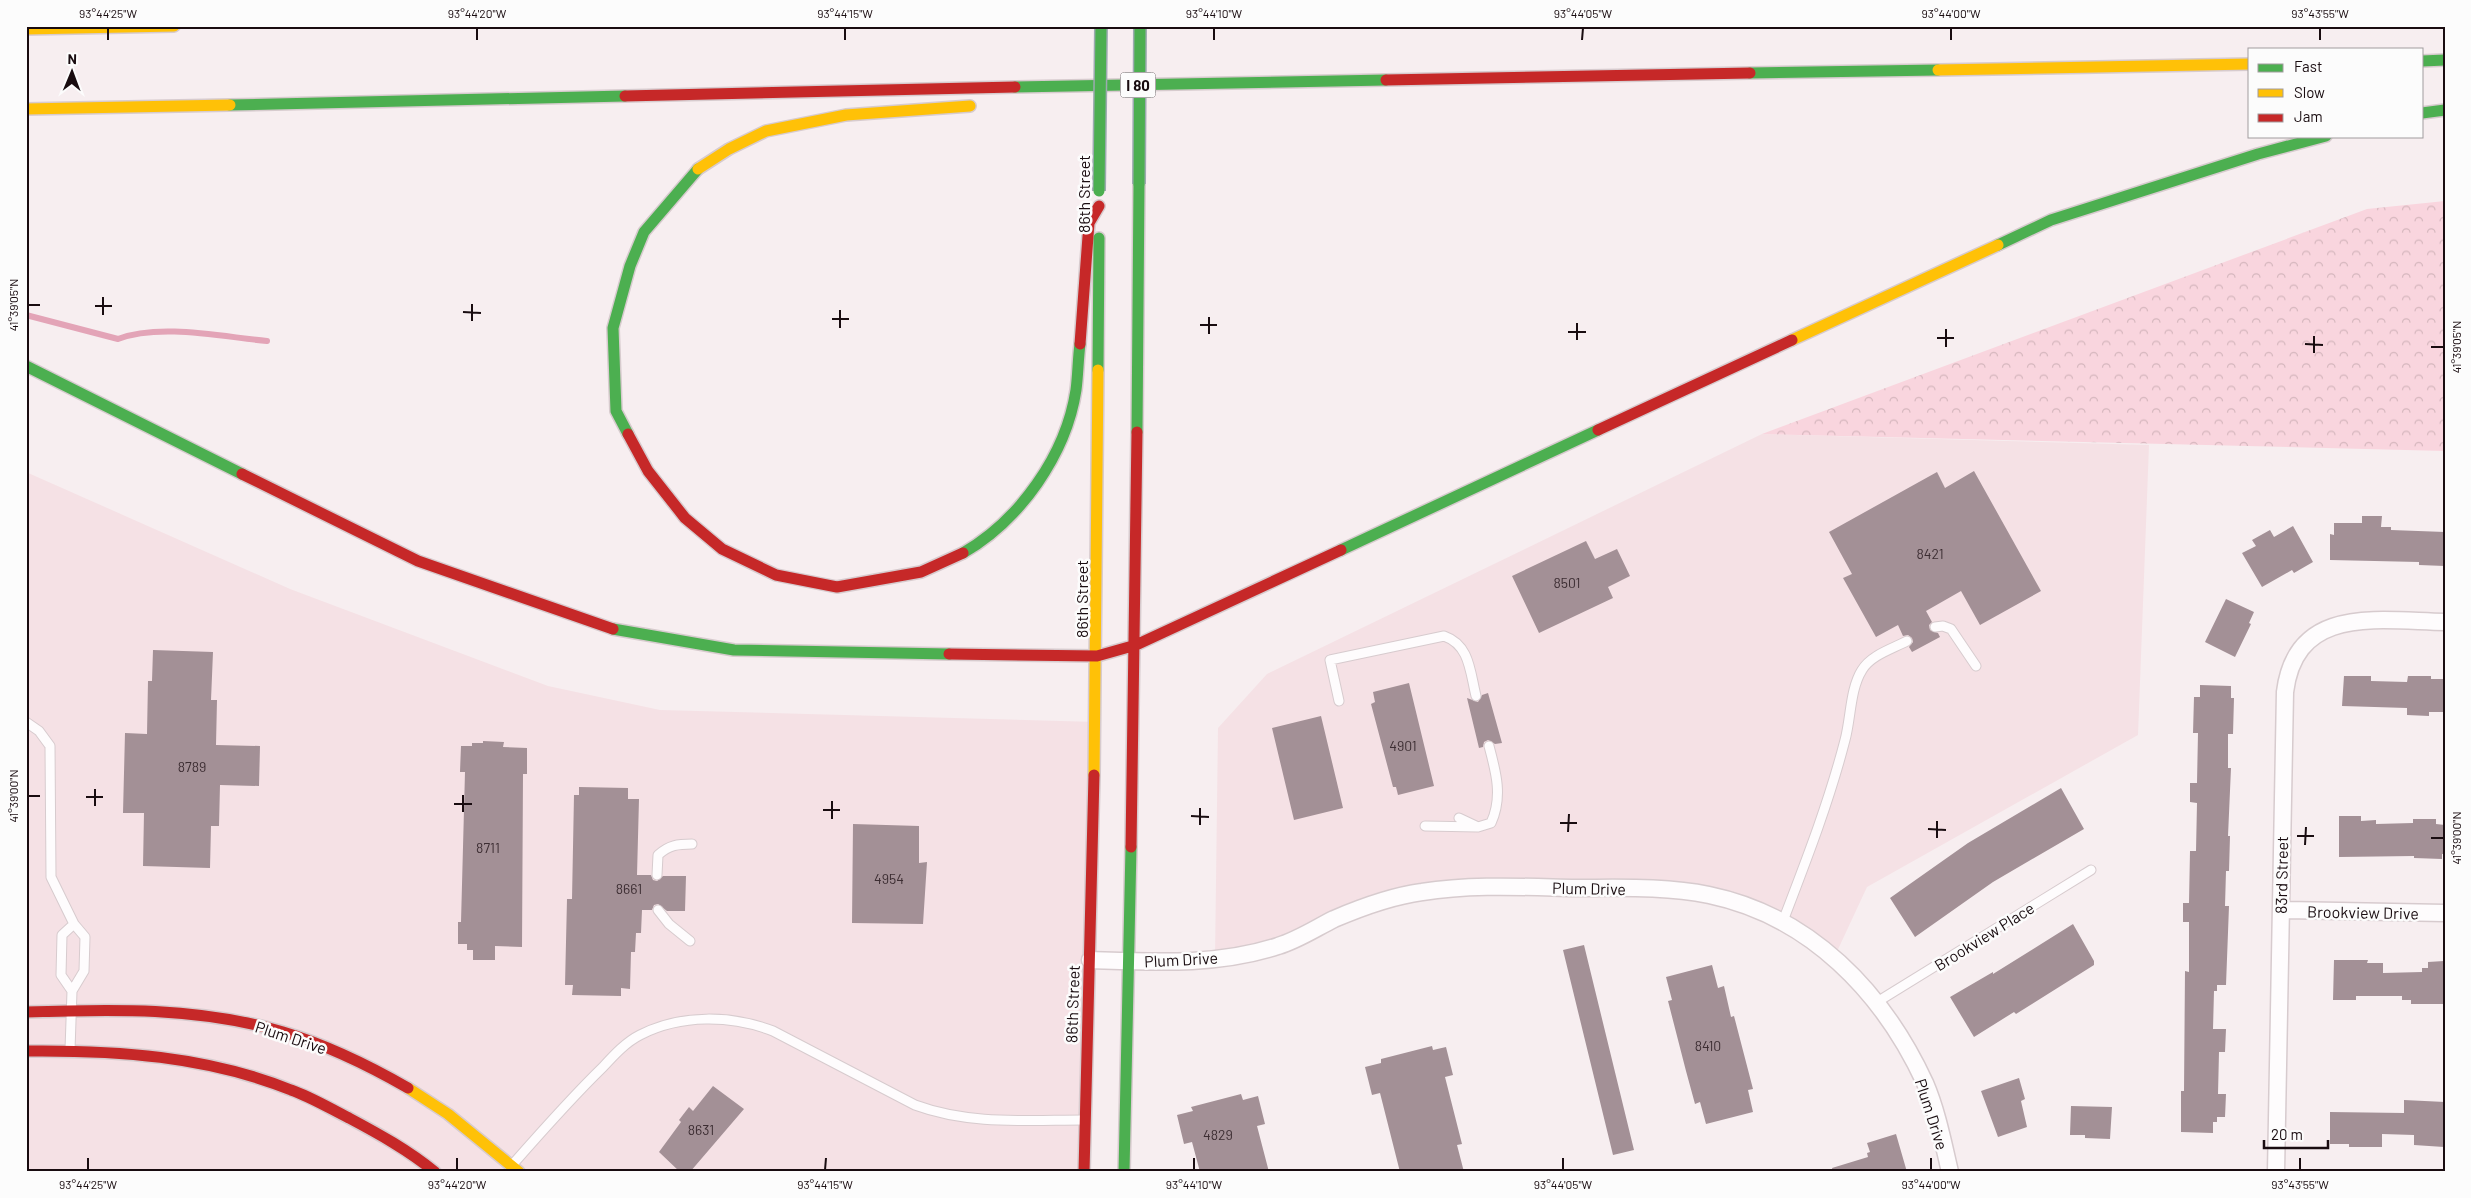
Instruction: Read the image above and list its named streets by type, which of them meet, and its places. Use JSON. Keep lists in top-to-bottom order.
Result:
{
  "streets": {
    "main road": ["I 80", "86th Street", "Plum Drive"],
    "street": ["83rd Street", "Brookview Drive"],
    "lane": ["Brookview Place"]
  },
  "crossings": [
    ["86th Street", "Plum Drive"],
    ["83rd Street", "Brookview Drive"],
    ["Plum Drive", "Brookview Place"]
  ],
  "house_numbers": [
    "8421",
    "8501",
    "4901",
    "8789",
    "8711",
    "4954",
    "8661",
    "8410",
    "8631",
    "4829"
  ],
  "legend": ["Fast", "Slow", "Jam"],
  "scale_bar": "20 m",
  "north": "top",
  "coordinates": [
    "93°44'25\"W",
    "93°44'20\"W",
    "93°44'15\"W",
    "93°44'10\"W",
    "93°44'05\"W",
    "93°44'00\"W",
    "93°43'55\"W",
    "41°39'05\"N",
    "41°39'00\"N"
  ]
}
